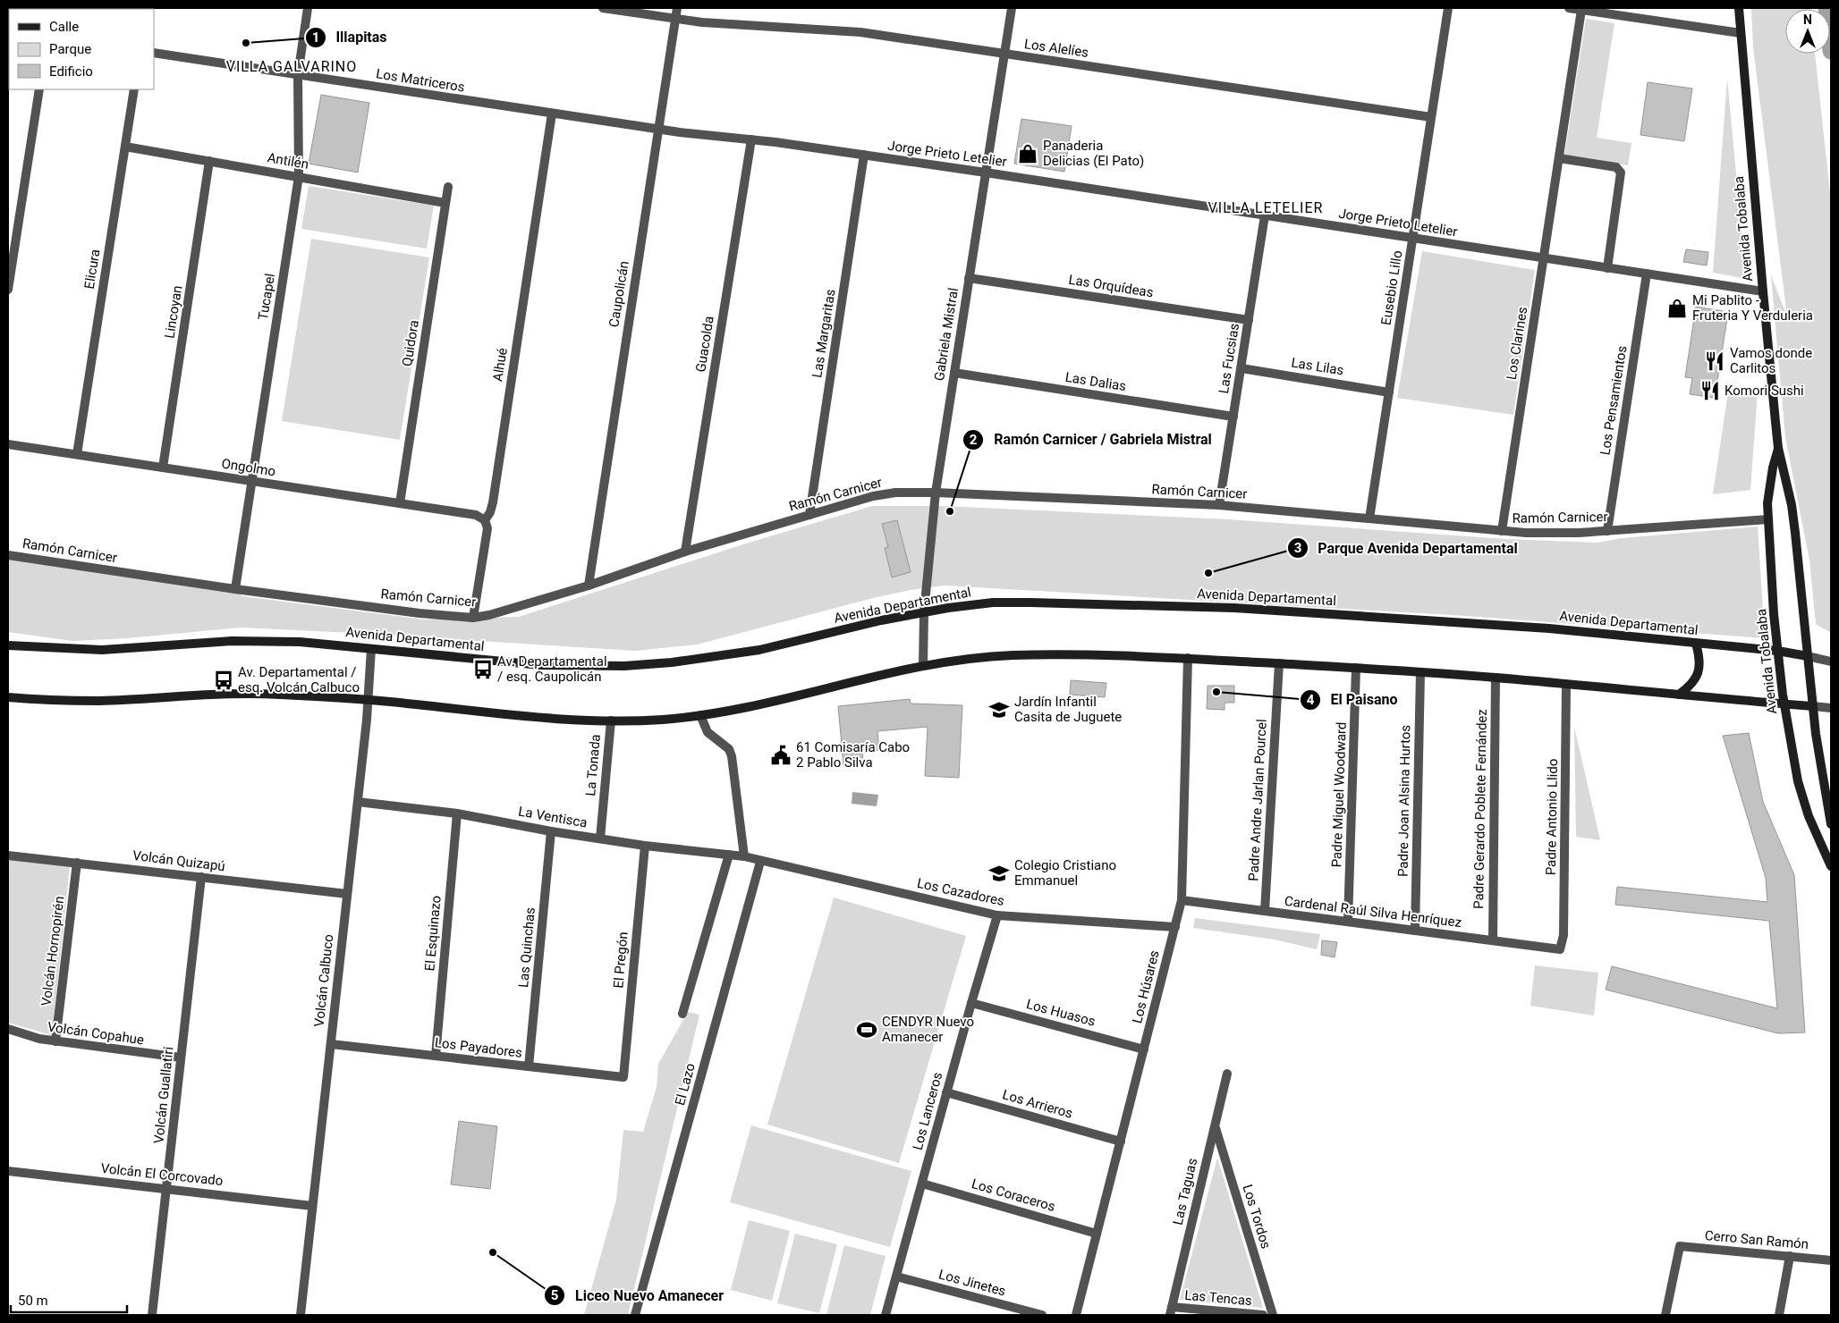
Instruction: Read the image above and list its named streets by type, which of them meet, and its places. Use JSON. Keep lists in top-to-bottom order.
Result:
{
  "streets": {
    "main road": ["Avenida Tobalaba", "Avenida Departamental"],
    "street": [
      "Los Alelíes",
      "Los Matriceros",
      "Jorge Prieto Letelier",
      "Antilén",
      "Elicura",
      "Las Orquídeas",
      "Eusebio Lillo",
      "Caupolicán",
      "Tucapel",
      "Lincoyan",
      "Las Margaritas",
      "Gabriela Mistral",
      "Quidora",
      "Los Clarines",
      "Guacolda",
      "Las Fucsias",
      "Alhué",
      "Las Lilas",
      "Las Dalias",
      "Los Pensamientos",
      "Ongolmo",
      "Ramón Carnicer",
      "La Tonada",
      "Padre Miguel Woodward",
      "Padre Andre Jarlan Pourcel",
      "Padre Joan Alsina Hurtos",
      "Padre Gerardo Poblete Fernández",
      "La Ventisca",
      "Padre Antonio Llido",
      "Volcán Quizapú",
      "Los Cazadores",
      "Cardenal Raúl Silva Henríquez",
      "El Esquinazo",
      "Las Quinchas",
      "Volcán Hornopirén",
      "El Pregón",
      "Volcán Calbuco",
      "Los Húsares",
      "Los Huasos",
      "Volcán Copahue",
      "Los Payadores",
      "El Lazo",
      "Volcán Guallatiri",
      "Los Arrieros",
      "Los Lanceros",
      "Volcán El Corcovado",
      "Las Taguas",
      "Los Coraceros",
      "Los Tordos",
      "Cerro San Ramón",
      "Los Jinetes",
      "Las Tencas"
    ]
  },
  "crossings": [
    ["Los Alelíes", "Eusebio Lillo"],
    ["Los Alelíes", "Caupolicán"],
    ["Los Alelíes", "Gabriela Mistral"],
    ["Los Matriceros", "Jorge Prieto Letelier"],
    ["Los Matriceros", "Caupolicán"],
    ["Los Matriceros", "Tucapel"],
    ["Los Matriceros", "Alhué"],
    ["Jorge Prieto Letelier", "Avenida Tobalaba"],
    ["Jorge Prieto Letelier", "Eusebio Lillo"],
    ["Jorge Prieto Letelier", "Caupolicán"],
    ["Jorge Prieto Letelier", "Las Margaritas"],
    ["Jorge Prieto Letelier", "Gabriela Mistral"],
    ["Jorge Prieto Letelier", "Los Clarines"],
    ["Jorge Prieto Letelier", "Guacolda"],
    ["Jorge Prieto Letelier", "Las Fucsias"],
    ["Jorge Prieto Letelier", "Los Pensamientos"],
    ["Antilén", "Elicura"],
    ["Antilén", "Tucapel"],
    ["Antilén", "Lincoyan"],
    ["Antilén", "Quidora"],
    ["Avenida Tobalaba", "Ramón Carnicer"],
    ["Avenida Tobalaba", "Avenida Departamental"],
    ["Elicura", "Ongolmo"],
    ["Las Orquídeas", "Gabriela Mistral"],
    ["Las Orquídeas", "Las Fucsias"],
    ["Eusebio Lillo", "Las Lilas"],
    ["Eusebio Lillo", "Ramón Carnicer"],
    ["Caupolicán", "Ramón Carnicer"],
    ["Tucapel", "Ongolmo"],
    ["Tucapel", "Ramón Carnicer"],
    ["Lincoyan", "Ongolmo"],
    ["Las Margaritas", "Ramón Carnicer"],
    ["Gabriela Mistral", "Las Dalias"],
    ["Gabriela Mistral", "Ramón Carnicer"],
    ["Gabriela Mistral", "Avenida Departamental"],
    ["Quidora", "Ongolmo"],
    ["Los Clarines", "Ramón Carnicer"],
    ["Guacolda", "Ramón Carnicer"],
    ["Las Fucsias", "Las Lilas"],
    ["Las Fucsias", "Las Dalias"],
    ["Las Fucsias", "Ramón Carnicer"],
    ["Alhué", "Ongolmo"],
    ["Alhué", "Ramón Carnicer"],
    ["Los Pensamientos", "Ramón Carnicer"],
    ["Avenida Departamental", "Volcán Calbuco"],
    ["La Tonada", "La Ventisca"],
    ["Padre Miguel Woodward", "Cardenal Raúl Silva Henríquez"],
    ["Padre Andre Jarlan Pourcel", "Cardenal Raúl Silva Henríquez"],
    ["Padre Joan Alsina Hurtos", "Cardenal Raúl Silva Henríquez"],
    ["Padre Gerardo Poblete Fernández", "Cardenal Raúl Silva Henríquez"],
    ["La Ventisca", "Los Cazadores"],
    ["La Ventisca", "El Esquinazo"],
    ["La Ventisca", "Las Quinchas"],
    ["La Ventisca", "El Pregón"],
    ["La Ventisca", "Volcán Calbuco"],
    ["Padre Antonio Llido", "Cardenal Raúl Silva Henríquez"],
    ["Volcán Quizapú", "Volcán Hornopirén"],
    ["Volcán Quizapú", "Volcán Calbuco"],
    ["Volcán Quizapú", "Volcán Guallatiri"],
    ["Los Cazadores", "Los Húsares"],
    ["Los Cazadores", "El Lazo"],
    ["Los Cazadores", "Los Lanceros"],
    ["Cardenal Raúl Silva Henríquez", "Los Húsares"],
    ["El Esquinazo", "Los Payadores"],
    ["Las Quinchas", "Los Payadores"],
    ["Volcán Hornopirén", "Volcán Copahue"],
    ["El Pregón", "Los Payadores"],
    ["Volcán Calbuco", "Los Payadores"],
    ["Volcán Calbuco", "Volcán El Corcovado"],
    ["Los Húsares", "Los Huasos"],
    ["Los Húsares", "Los Arrieros"],
    ["Los Húsares", "Los Coraceros"],
    ["Los Huasos", "Los Lanceros"],
    ["Volcán Copahue", "Volcán Guallatiri"],
    ["Volcán Guallatiri", "Volcán El Corcovado"],
    ["Los Arrieros", "Los Lanceros"],
    ["Los Lanceros", "Los Coraceros"],
    ["Los Lanceros", "Los Jinetes"],
    ["Las Taguas", "Los Tordos"],
    ["Las Taguas", "Las Tencas"]
  ],
  "districts": ["VILLA GALVARINO", "VILLA LETELIER"],
  "places": {
    "other": [
      "Illapitas",
      "Ramón Carnicer / Gabriela Mistral",
      "Parque Avenida Departamental",
      "El Paisano",
      "Liceo Nuevo Amanecer"
    ],
    "shop": ["Panaderia Delicias (El Pato)", "Mi Pablito - Fruteria Y Verduleria"],
    "restaurant": ["Vamos donde Carlitos", "Komori Sushi"],
    "bus stop": ["Av. Departamental / esq. Caupolicán", "Av. Departamental / esq. Volcán Calbuco"],
    "school or university": ["Jardín Infantil Casita de Juguete", "Colegio Cristiano Emmanuel"],
    "public building": ["61 Comisaría Cabo 2 Pablo Silva"],
    "sports": ["CENDYR Nuevo Amanecer"]
  },
  "legend": ["Calle", "Parque", "Edificio"],
  "scale_bar": "50 m",
  "north": "top"
}
